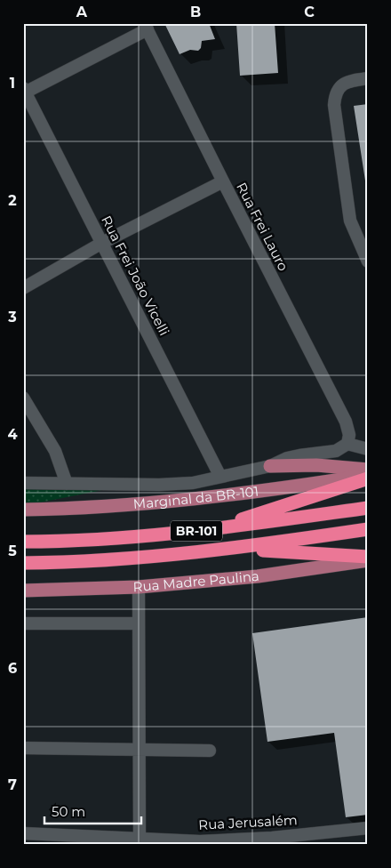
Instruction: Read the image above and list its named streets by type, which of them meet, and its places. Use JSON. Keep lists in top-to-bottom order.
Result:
{
  "streets": {
    "highway": ["BR-101"],
    "main road": ["Marginal da BR-101", "Rua Madre Paulina"],
    "street": ["Rua Frei Lauro", "Rua Frei João Vicelli", "Rua Jerusalém"]
  },
  "scale_bar": "50 m",
  "grid": {
    "columns": ["A", "B", "C"],
    "rows": [
      "1",
      "2",
      "3",
      "4",
      "5",
      "6",
      "7"
    ]
  }
}
